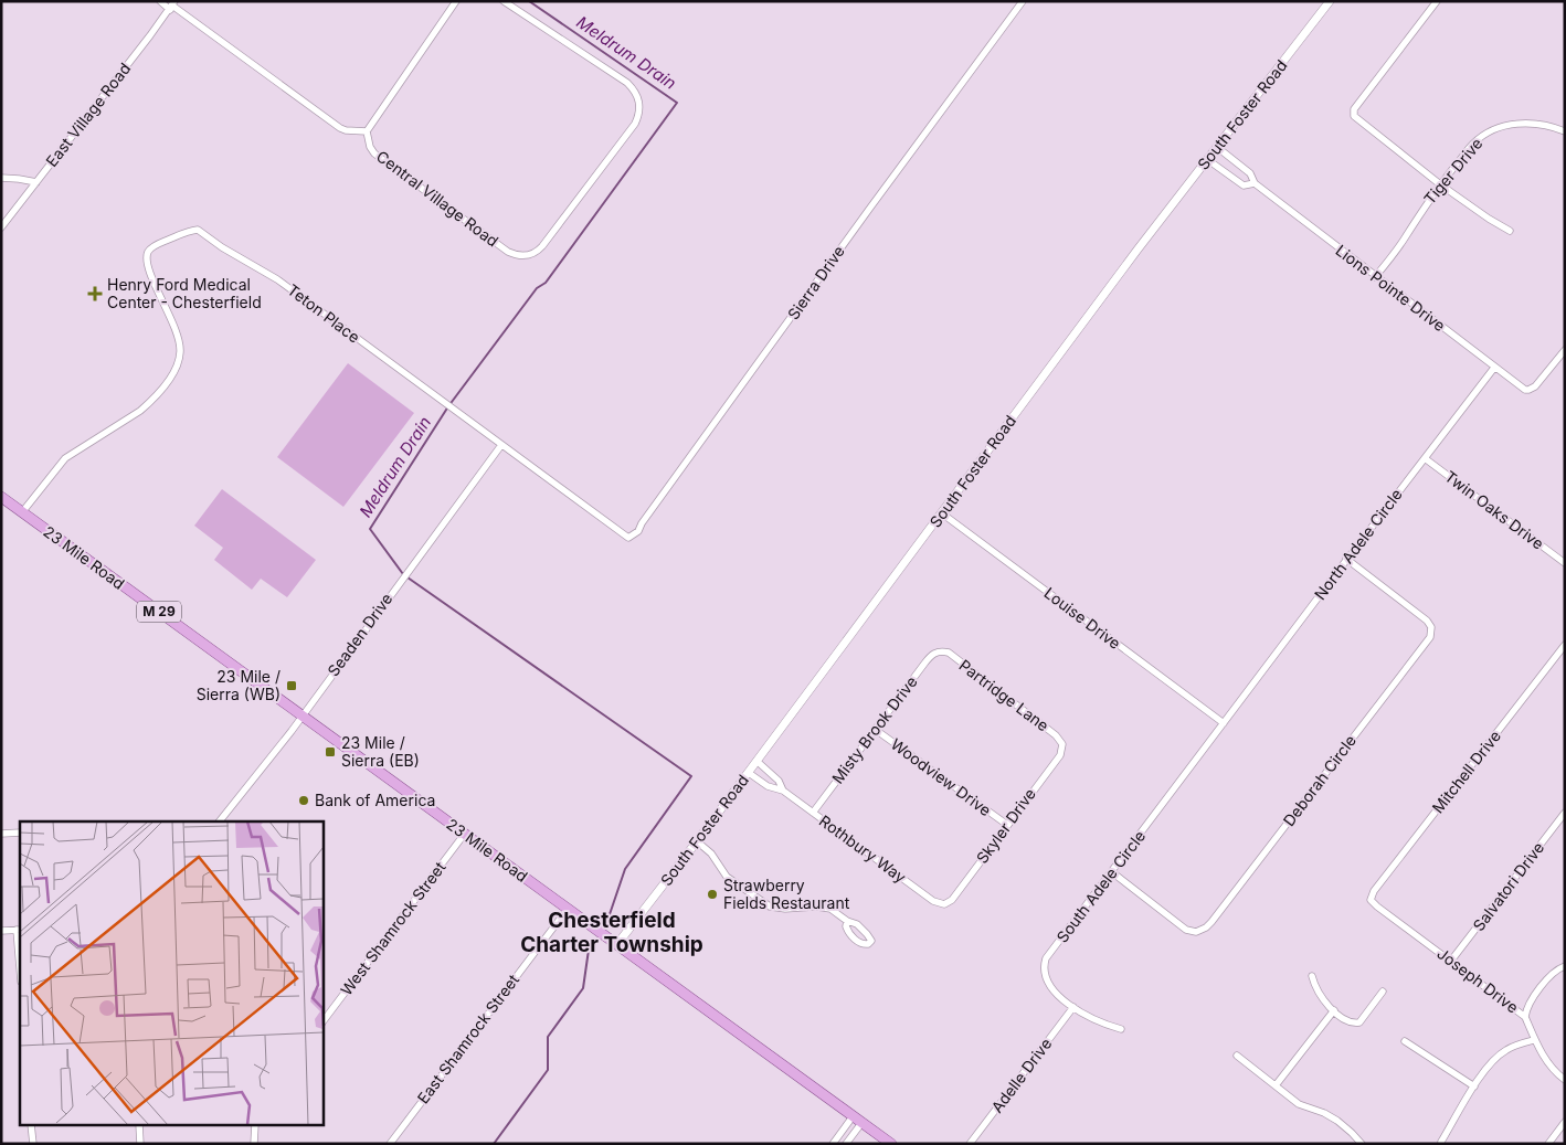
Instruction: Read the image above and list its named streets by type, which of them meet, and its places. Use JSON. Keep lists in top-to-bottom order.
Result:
{
  "streets": {
    "main road": ["23 Mile Road", "M 29"],
    "street": [
      "East Village Road",
      "South Foster Road",
      "Tiger Drive",
      "Central Village Road",
      "Sierra Drive",
      "Lions Pointe Drive",
      "Teton Place",
      "Twin Oaks Drive",
      "North Adele Circle",
      "Louise Drive",
      "Seaden Drive",
      "Partridge Lane",
      "Misty Brook Drive",
      "Mitchell Drive",
      "Woodview Drive",
      "Deborah Circle",
      "Skyler Drive",
      "Rothbury Way",
      "South Adele Circle",
      "Salvatori Drive",
      "West Shamrock Street",
      "Joseph Drive",
      "East Shamrock Street",
      "Adelle Drive"
    ]
  },
  "crossings": [
    ["South Foster Road", "23 Mile Road"],
    ["South Foster Road", "Louise Drive"],
    ["South Foster Road", "Rothbury Way"],
    ["Tiger Drive", "Lions Pointe Drive"],
    ["Sierra Drive", "Teton Place"],
    ["Lions Pointe Drive", "North Adele Circle"],
    ["Teton Place", "23 Mile Road"],
    ["Teton Place", "Seaden Drive"],
    ["Twin Oaks Drive", "North Adele Circle"],
    ["North Adele Circle", "Louise Drive"],
    ["North Adele Circle", "Deborah Circle"],
    ["North Adele Circle", "South Adele Circle"],
    ["23 Mile Road", "Seaden Drive"],
    ["23 Mile Road", "West Shamrock Street"],
    ["23 Mile Road", "East Shamrock Street"],
    ["Louise Drive", "South Adele Circle"],
    ["Partridge Lane", "Misty Brook Drive"],
    ["Partridge Lane", "Skyler Drive"],
    ["Misty Brook Drive", "Woodview Drive"],
    ["Misty Brook Drive", "Rothbury Way"],
    ["Mitchell Drive", "Joseph Drive"],
    ["Woodview Drive", "Skyler Drive"],
    ["Deborah Circle", "South Adele Circle"],
    ["Skyler Drive", "Rothbury Way"],
    ["South Adele Circle", "Adelle Drive"],
    ["Salvatori Drive", "Joseph Drive"]
  ],
  "districts": ["Chesterfield Charter Township"],
  "water": ["Meldrum Drain"],
  "places": {
    "health": ["Henry Ford Medical Center - Chesterfield"],
    "transit": ["23 Mile / Sierra (WB)", "23 Mile / Sierra (EB)"],
    "other": ["Bank of America", "Strawberry Fields Restaurant"]
  }
}
